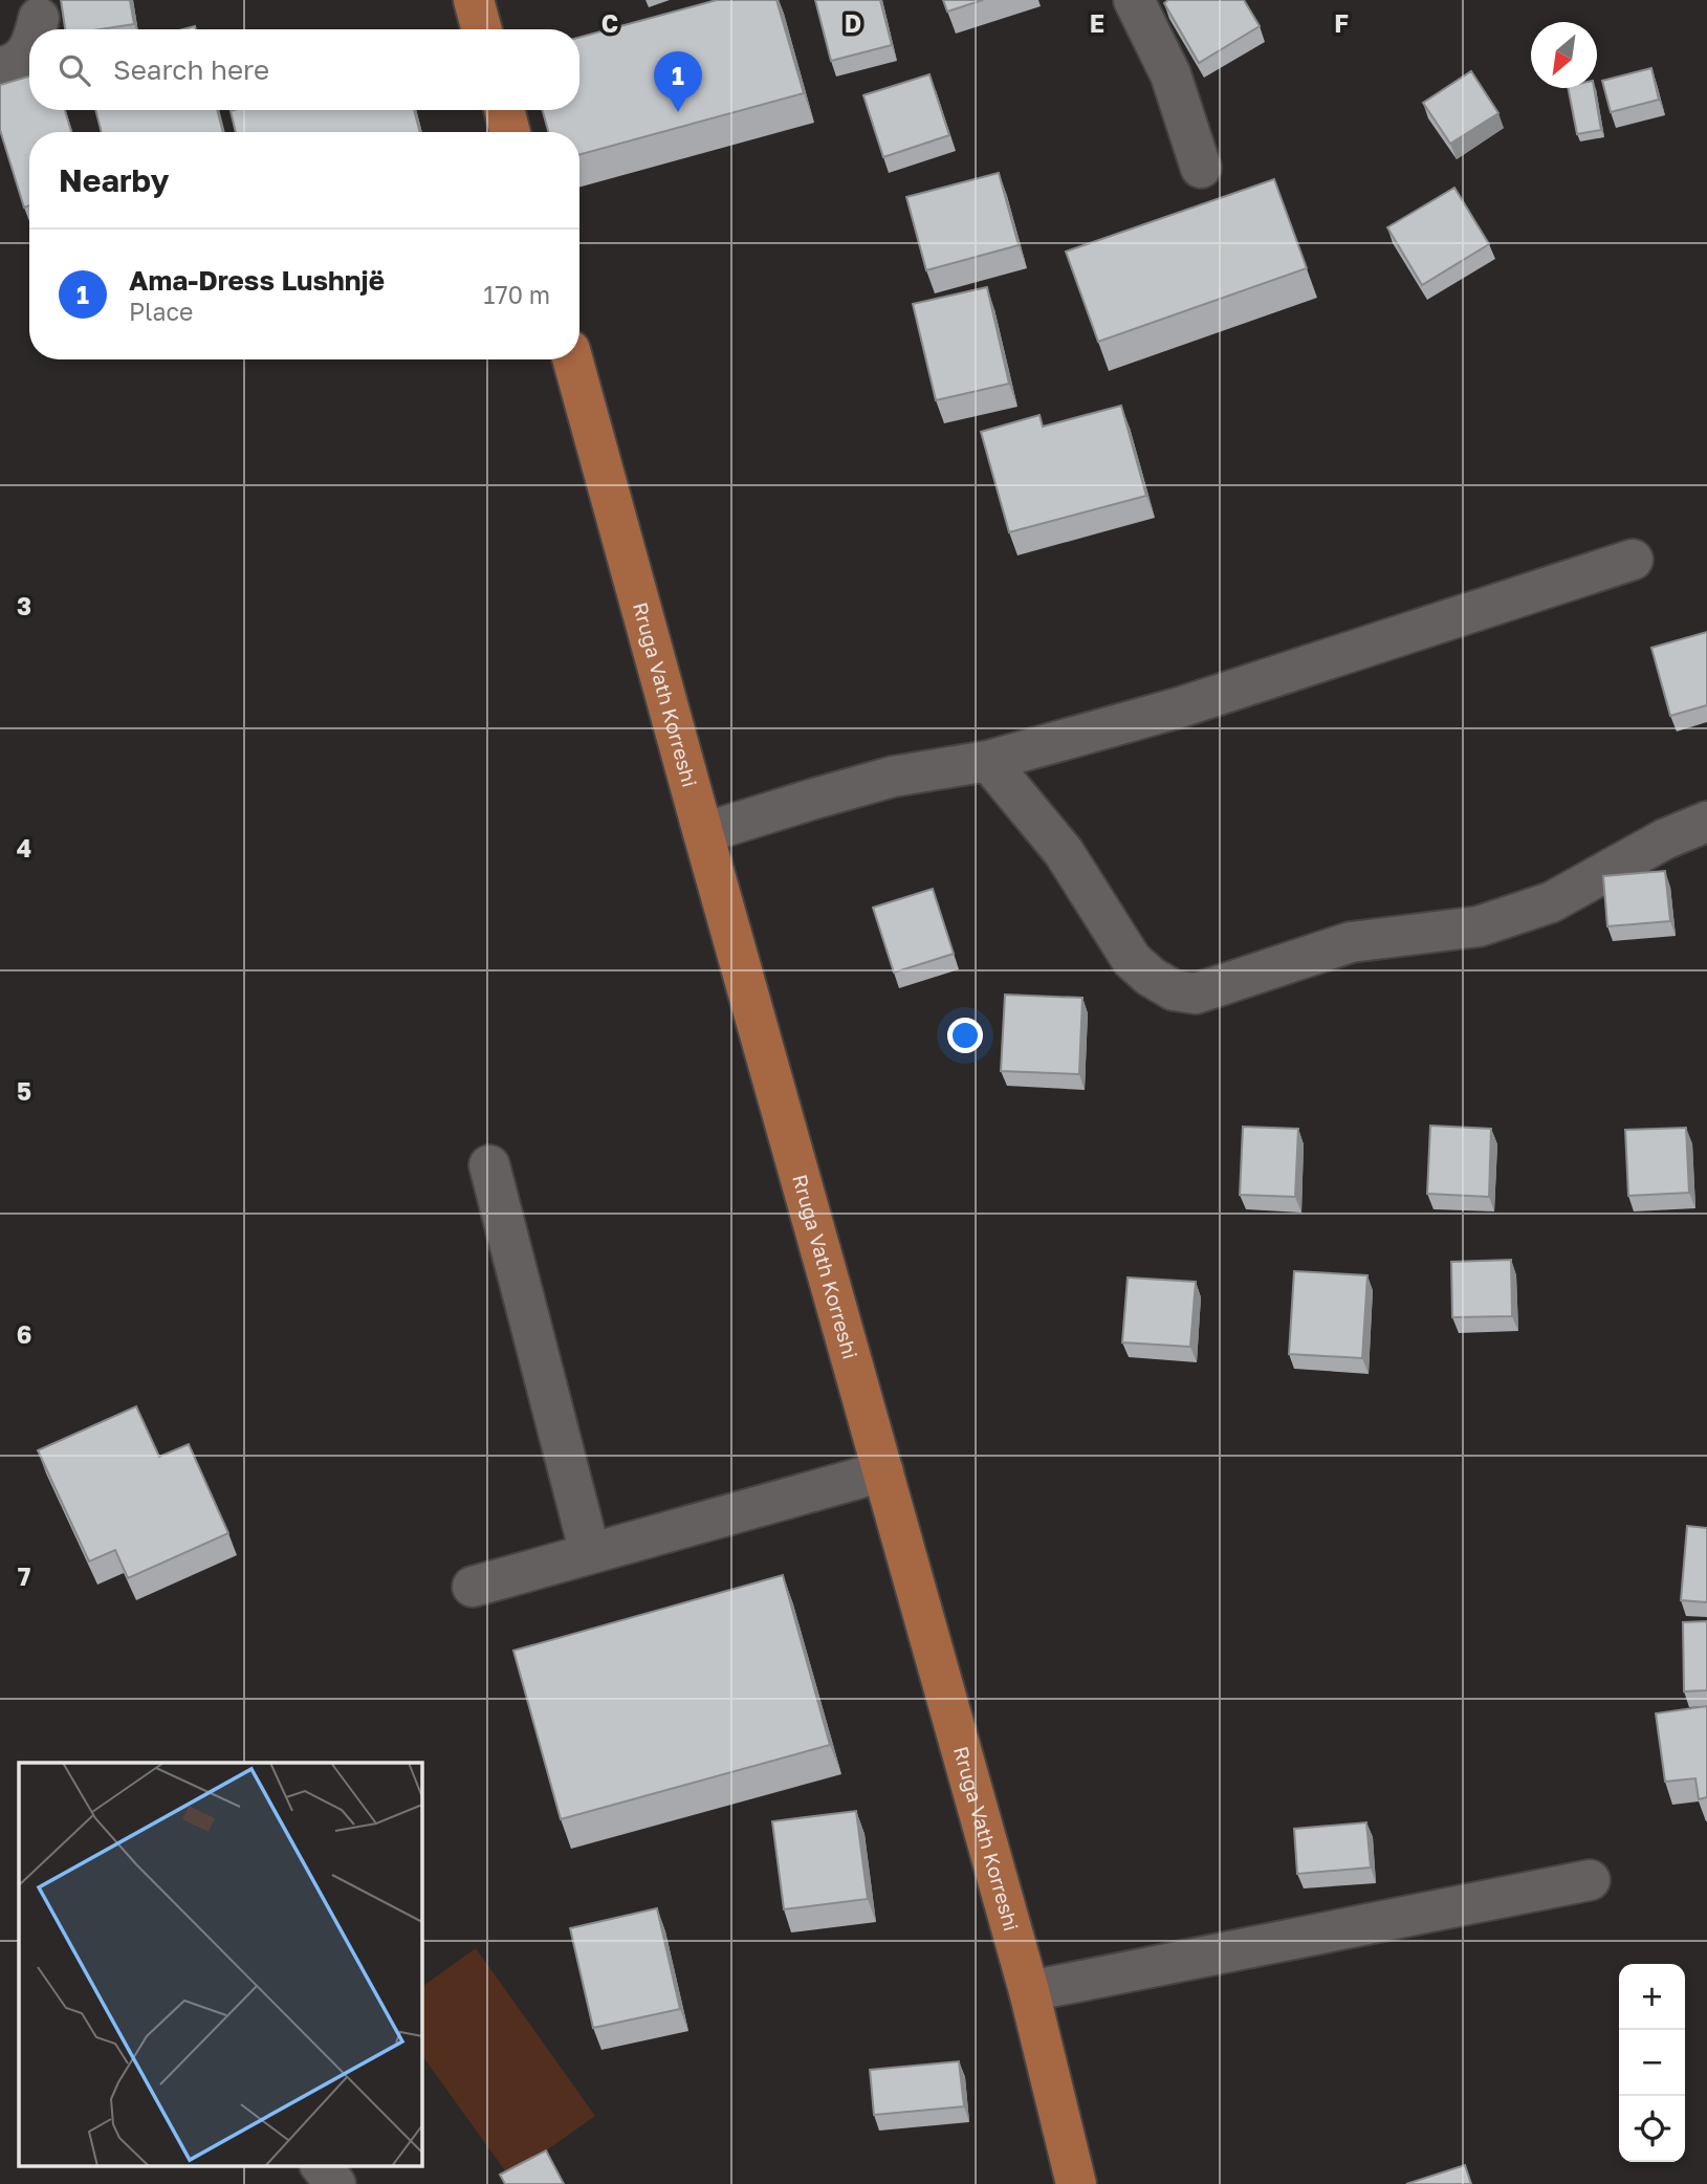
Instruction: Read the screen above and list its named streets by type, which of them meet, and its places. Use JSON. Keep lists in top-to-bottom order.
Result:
{
  "streets": {
    "main road": ["Rruga Vath Korreshi"]
  },
  "north": "bottom left",
  "page": {
    "search": "Search here",
    "pins": "1",
    "heading": "Nearby",
    "list": [
      {
        "mark": "1",
        "name": "Ama-Dress Lushnjë",
        "note": "Place",
        "value": "170 m"
      }
    ],
    "map_buttons": ["+", "−"]
  },
  "grid": {
    "columns": [
      "C",
      "D",
      "E",
      "F"
    ],
    "rows": [
      "3",
      "4",
      "5",
      "6",
      "7"
    ]
  }
}
